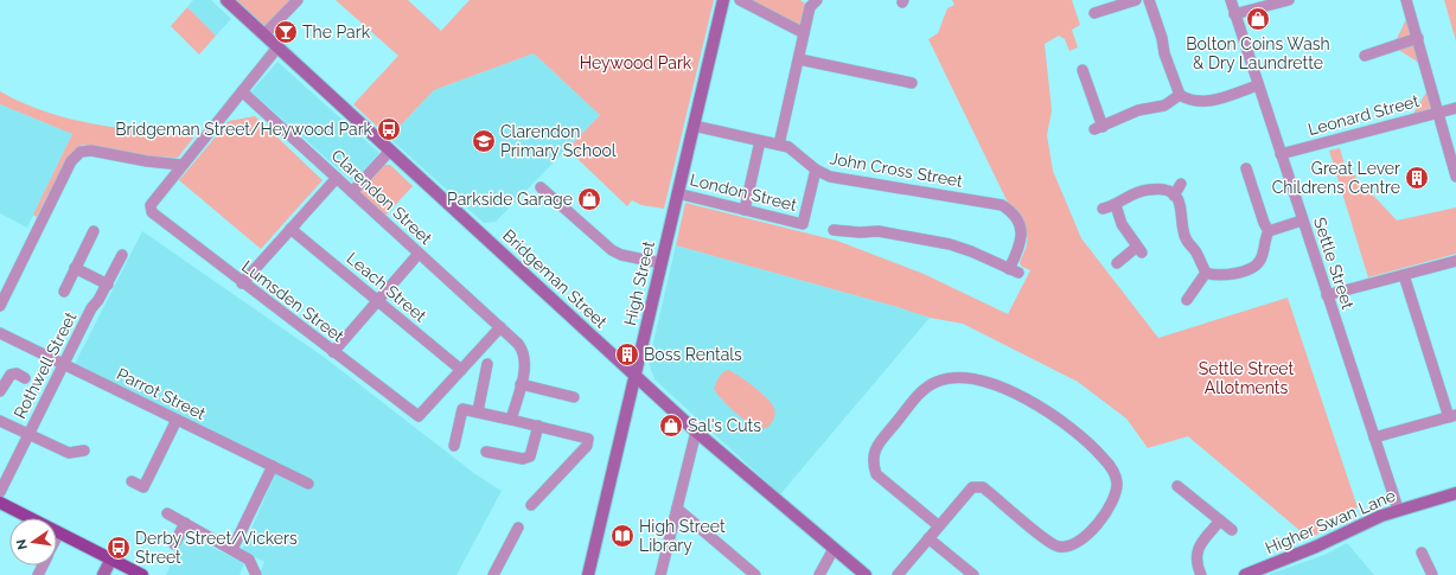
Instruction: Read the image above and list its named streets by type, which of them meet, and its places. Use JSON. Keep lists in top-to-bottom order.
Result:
{
  "streets": {
    "street": [
      "Leonard Street",
      "John Cross Street",
      "London Street",
      "Clarendon Street",
      "Settle Street",
      "Bridgeman Street",
      "High Street",
      "Leach Street",
      "Lumsden Street",
      "Rothwell Street",
      "Parrot Street",
      "Higher Swan Lane"
    ]
  },
  "crossings": [
    ["Leonard Street", "Settle Street"],
    ["John Cross Street", "London Street"],
    ["John Cross Street", "High Street"],
    ["London Street", "High Street"],
    ["Settle Street", "Higher Swan Lane"],
    ["Bridgeman Street", "High Street"],
    ["Leach Street", "Lumsden Street"],
    ["Rothwell Street", "Parrot Street"]
  ],
  "parks": ["Heywood Park", "Settle Street Allotments"],
  "places": {
    "shop": ["Bolton Coins Wash & Dry Laundrette", "Parkside Garage", "Sal's Cuts"],
    "bar": ["The Park"],
    "bus stop": ["Bridgeman Street/Heywood Park", "Derby Street/Vickers Street"],
    "school or university": ["Clarendon Primary School"],
    "building": ["Great Lever Childrens Centre", "Boss Rentals"],
    "library": ["High Street Library"]
  },
  "north": "left"
}
